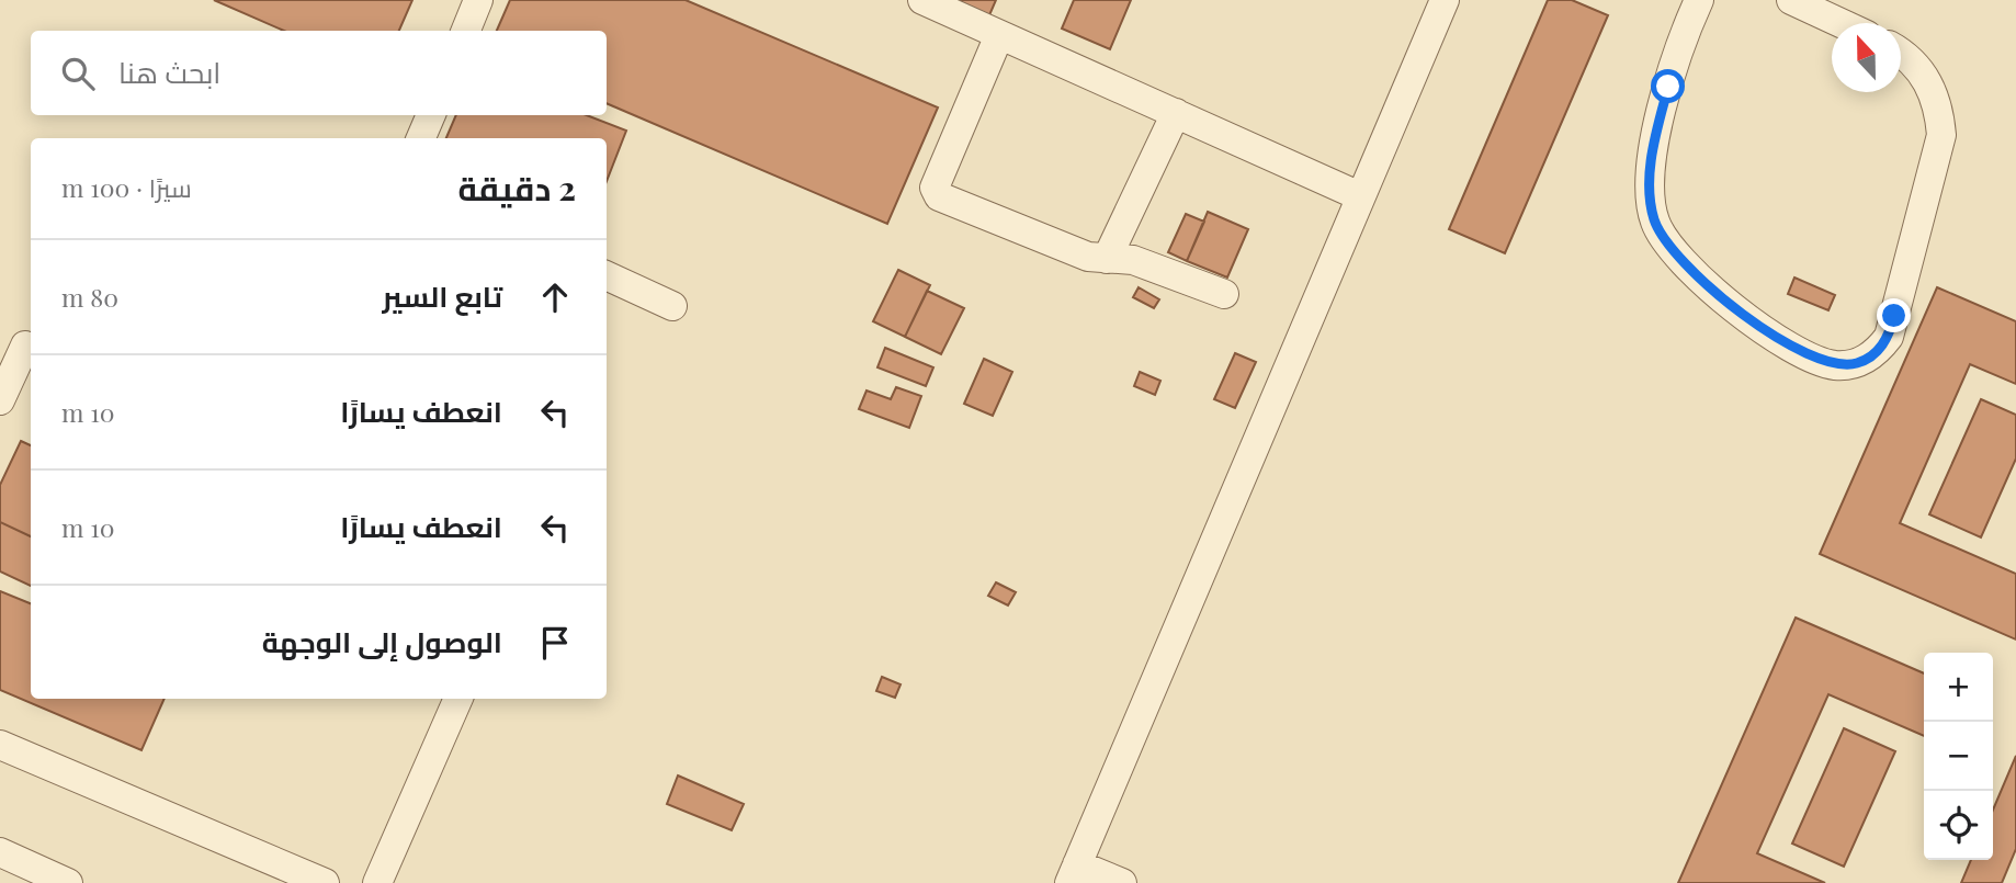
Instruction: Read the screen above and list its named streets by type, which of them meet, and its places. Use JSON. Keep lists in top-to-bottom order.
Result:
{
  "north": "top",
  "page": {
    "search": "ابحث هنا",
    "heading": ["2 دقيقة", "سيرًا · 100 m"],
    "list": [
      ["تابع السير", "80 m"],
      ["انعطف يسارًا", "10 m"],
      ["انعطف يسارًا", "10 m"],
      "الوصول إلى الوجهة"
    ],
    "map_buttons": ["+", "−"]
  }
}
